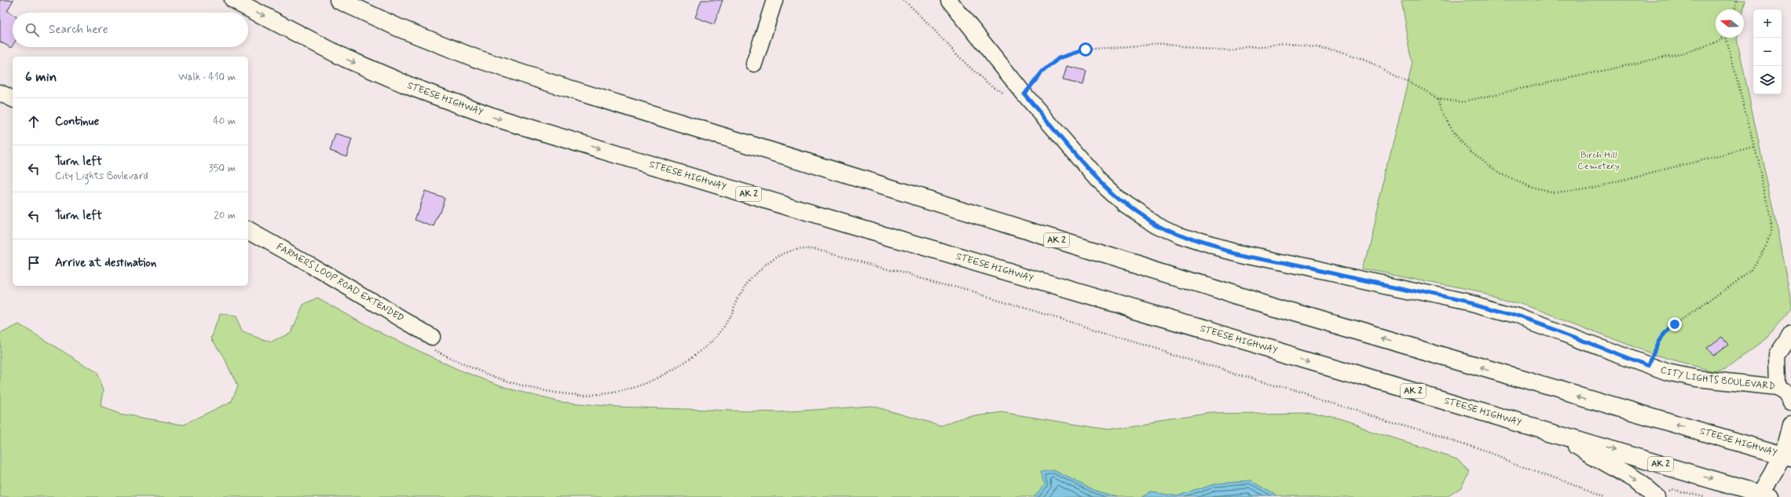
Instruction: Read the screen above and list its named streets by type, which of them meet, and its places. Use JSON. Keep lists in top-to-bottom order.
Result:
{
  "streets": {
    "highway": ["STEESE HIGHWAY", "AK 2"],
    "street": ["FARMERS LOOP ROAD EXTENDED", "CITY LIGHTS BOULEVARD"]
  },
  "parks": ["Birch Hill Cemetery"],
  "north": "left",
  "page": {
    "map_buttons": ["+", "−"],
    "search": "Search here",
    "heading": ["6 min", "Walk · 410 m"],
    "list": [
      ["Continue", "40 m"],
      ["Turn left", "City Lights Boulevard", "350 m"],
      ["Turn left", "20 m"],
      "Arrive at destination"
    ]
  }
}
